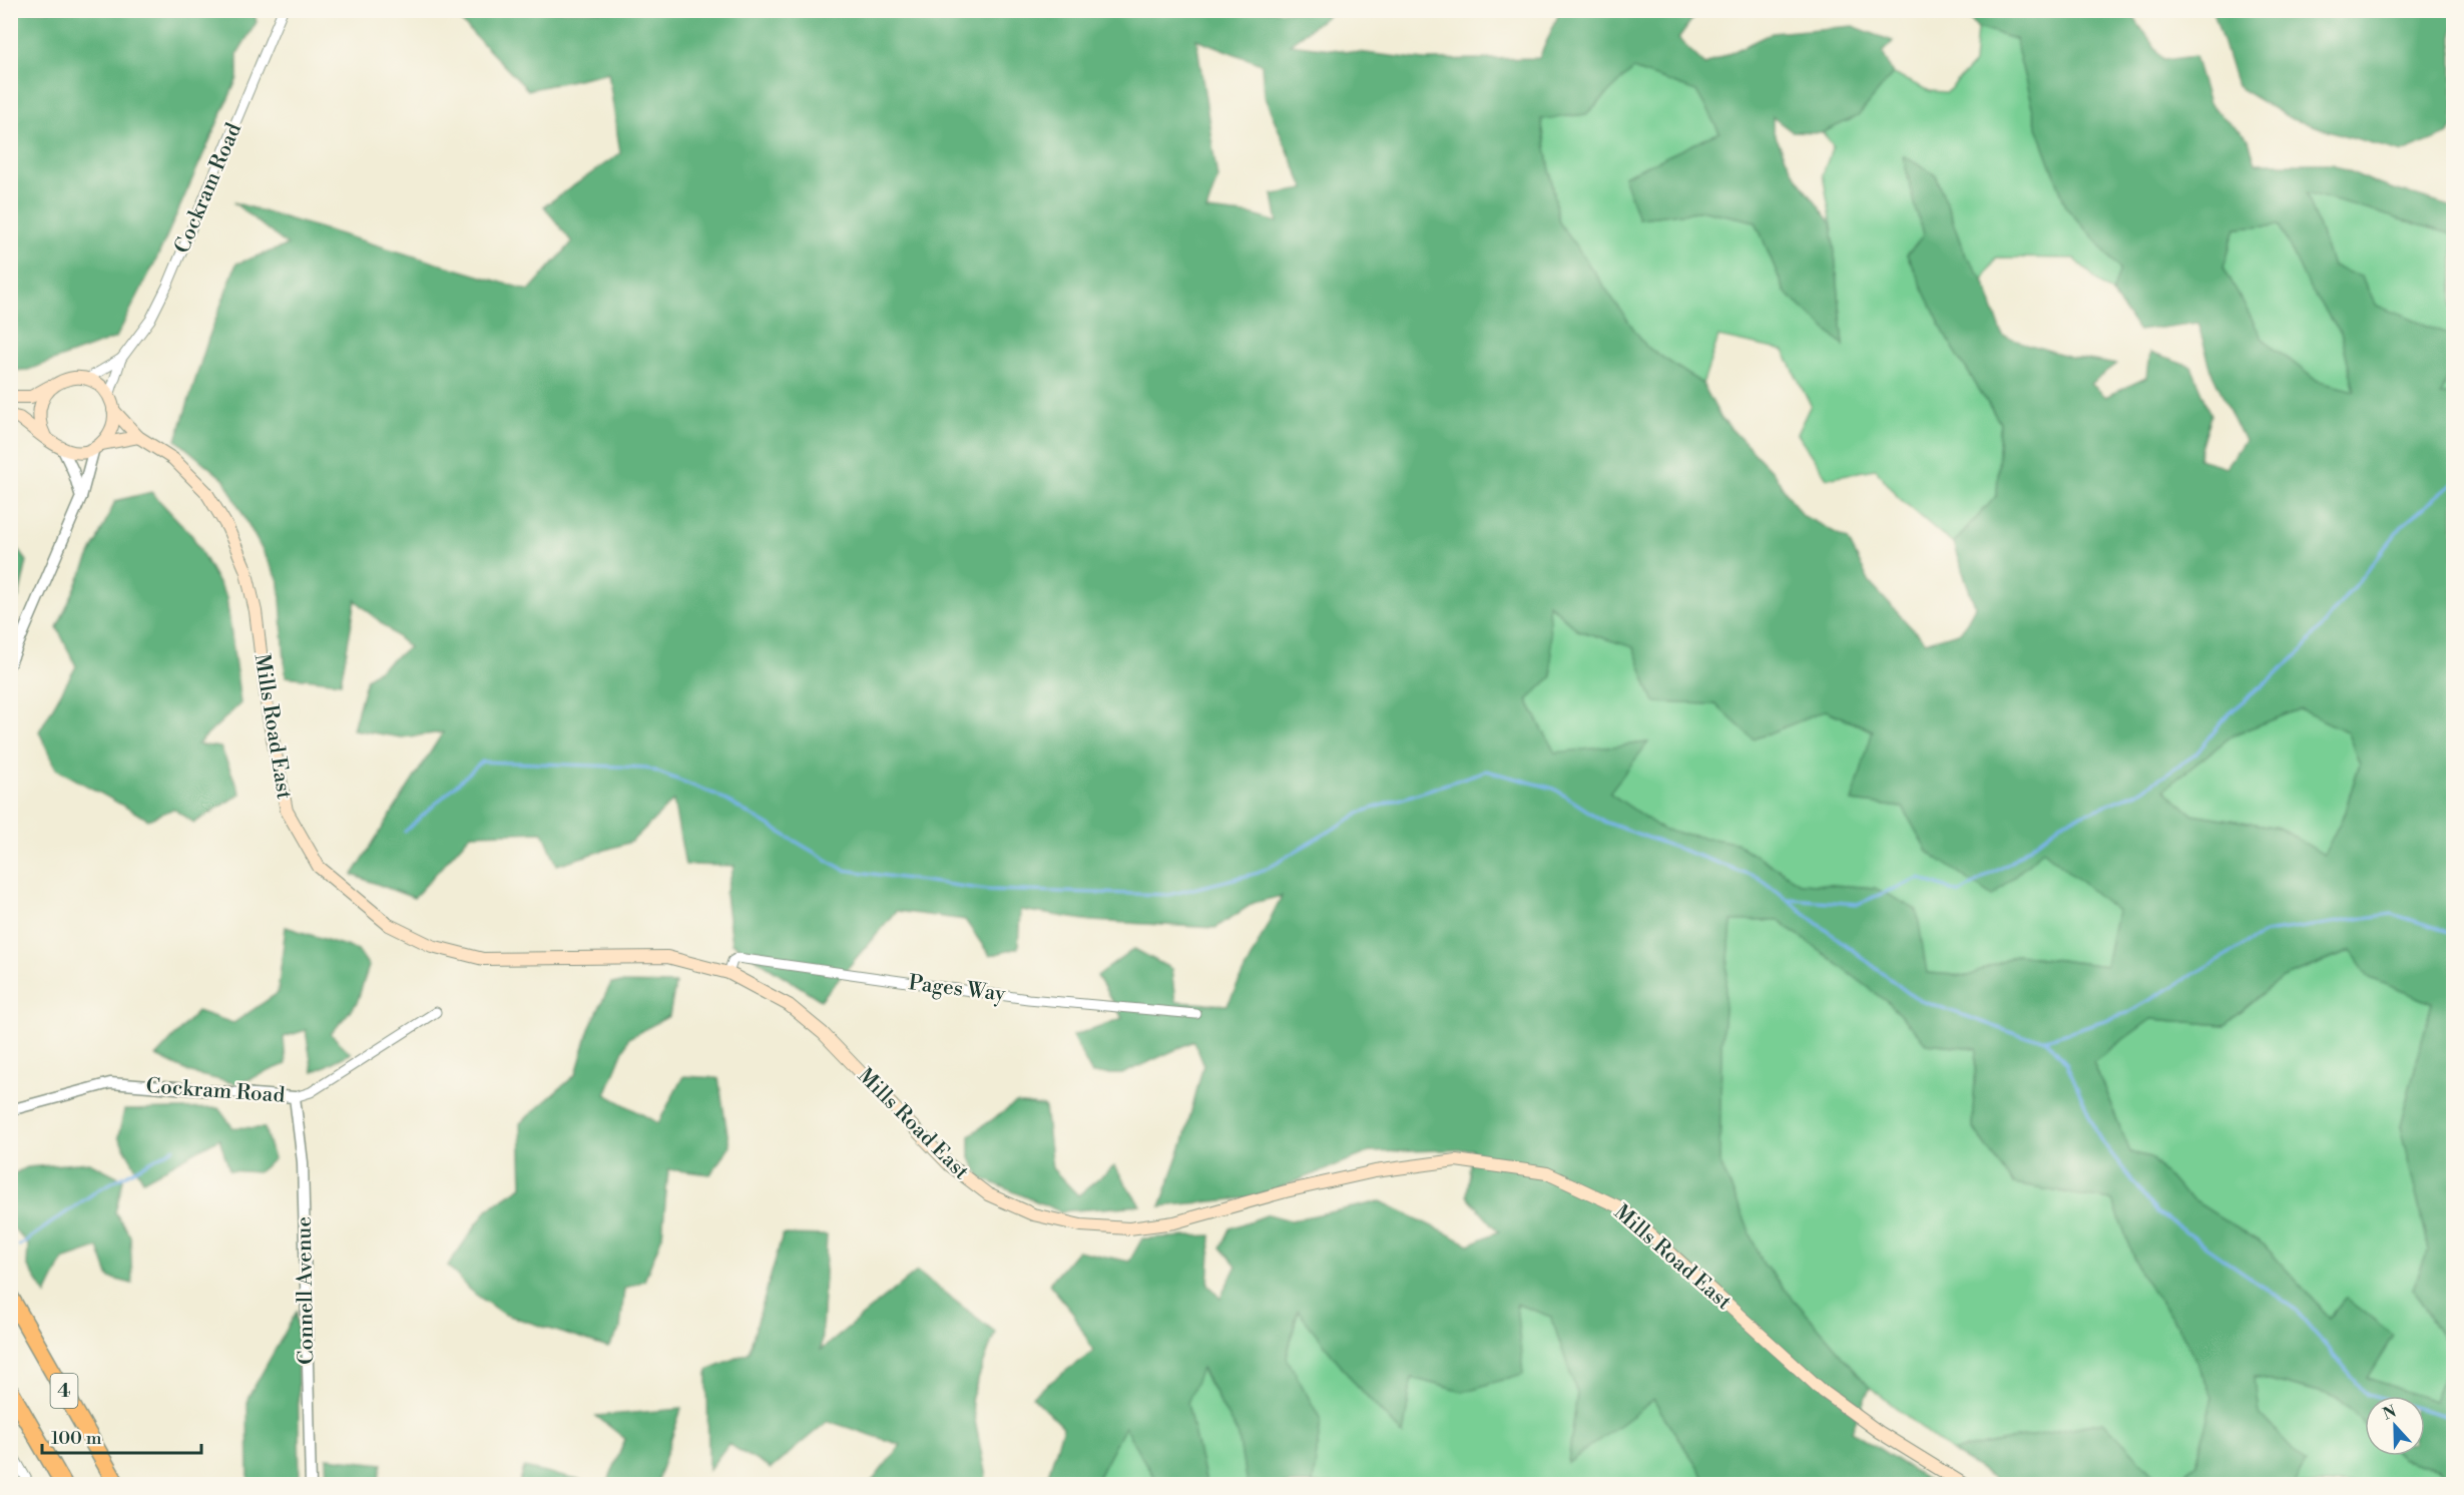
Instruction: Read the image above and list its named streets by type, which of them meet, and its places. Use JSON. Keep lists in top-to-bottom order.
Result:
{
  "streets": {
    "highway": ["4"],
    "main road": ["Mills Road East"],
    "street": ["Cockram Road", "Pages Way", "Connell Avenue"]
  },
  "crossings": [
    ["Cockram Road", "Mills Road East"],
    ["Cockram Road", "Connell Avenue"],
    ["Mills Road East", "Pages Way"]
  ],
  "scale_bar": "100 m",
  "north": "top"
}
